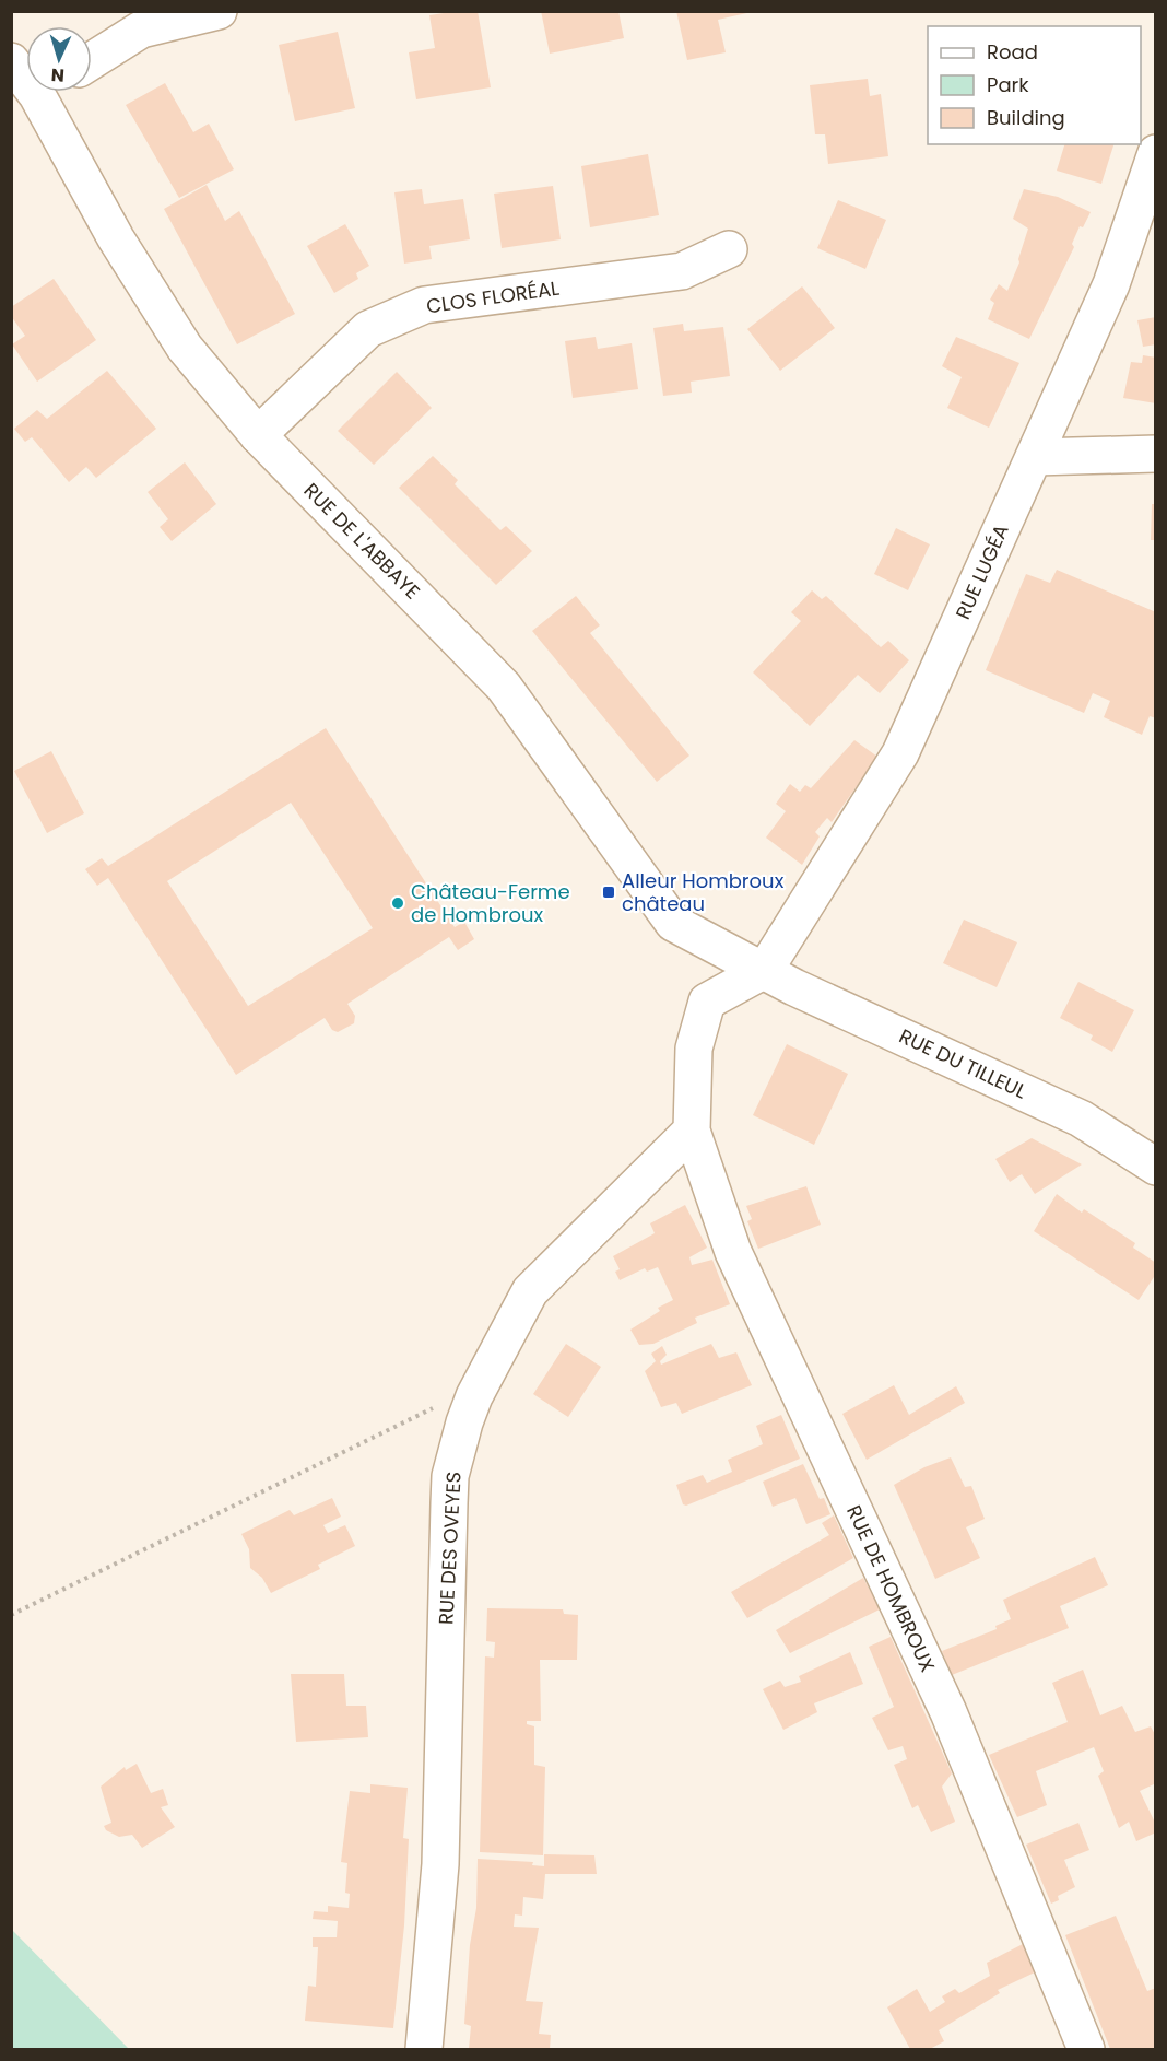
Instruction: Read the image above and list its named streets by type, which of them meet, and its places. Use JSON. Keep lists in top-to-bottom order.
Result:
{
  "streets": {
    "street": [
      "CLOS FLORÉAL",
      "RUE DE L'ABBAYE",
      "RUE LUGÉA",
      "RUE DU TILLEUL",
      "RUE DES OVEYES",
      "RUE DE HOMBROUX"
    ]
  },
  "crossings": [
    ["CLOS FLORÉAL", "RUE DE L'ABBAYE"],
    ["RUE DE L'ABBAYE", "RUE LUGÉA"],
    ["RUE DE L'ABBAYE", "RUE DU TILLEUL"],
    ["RUE LUGÉA", "RUE DU TILLEUL"],
    ["RUE DES OVEYES", "RUE DE HOMBROUX"]
  ],
  "places": {
    "transit": ["Alleur Hombroux château"],
    "other": ["Château-Ferme de Hombroux"]
  },
  "legend": ["Road", "Park", "Building"],
  "north": "bottom"
}
